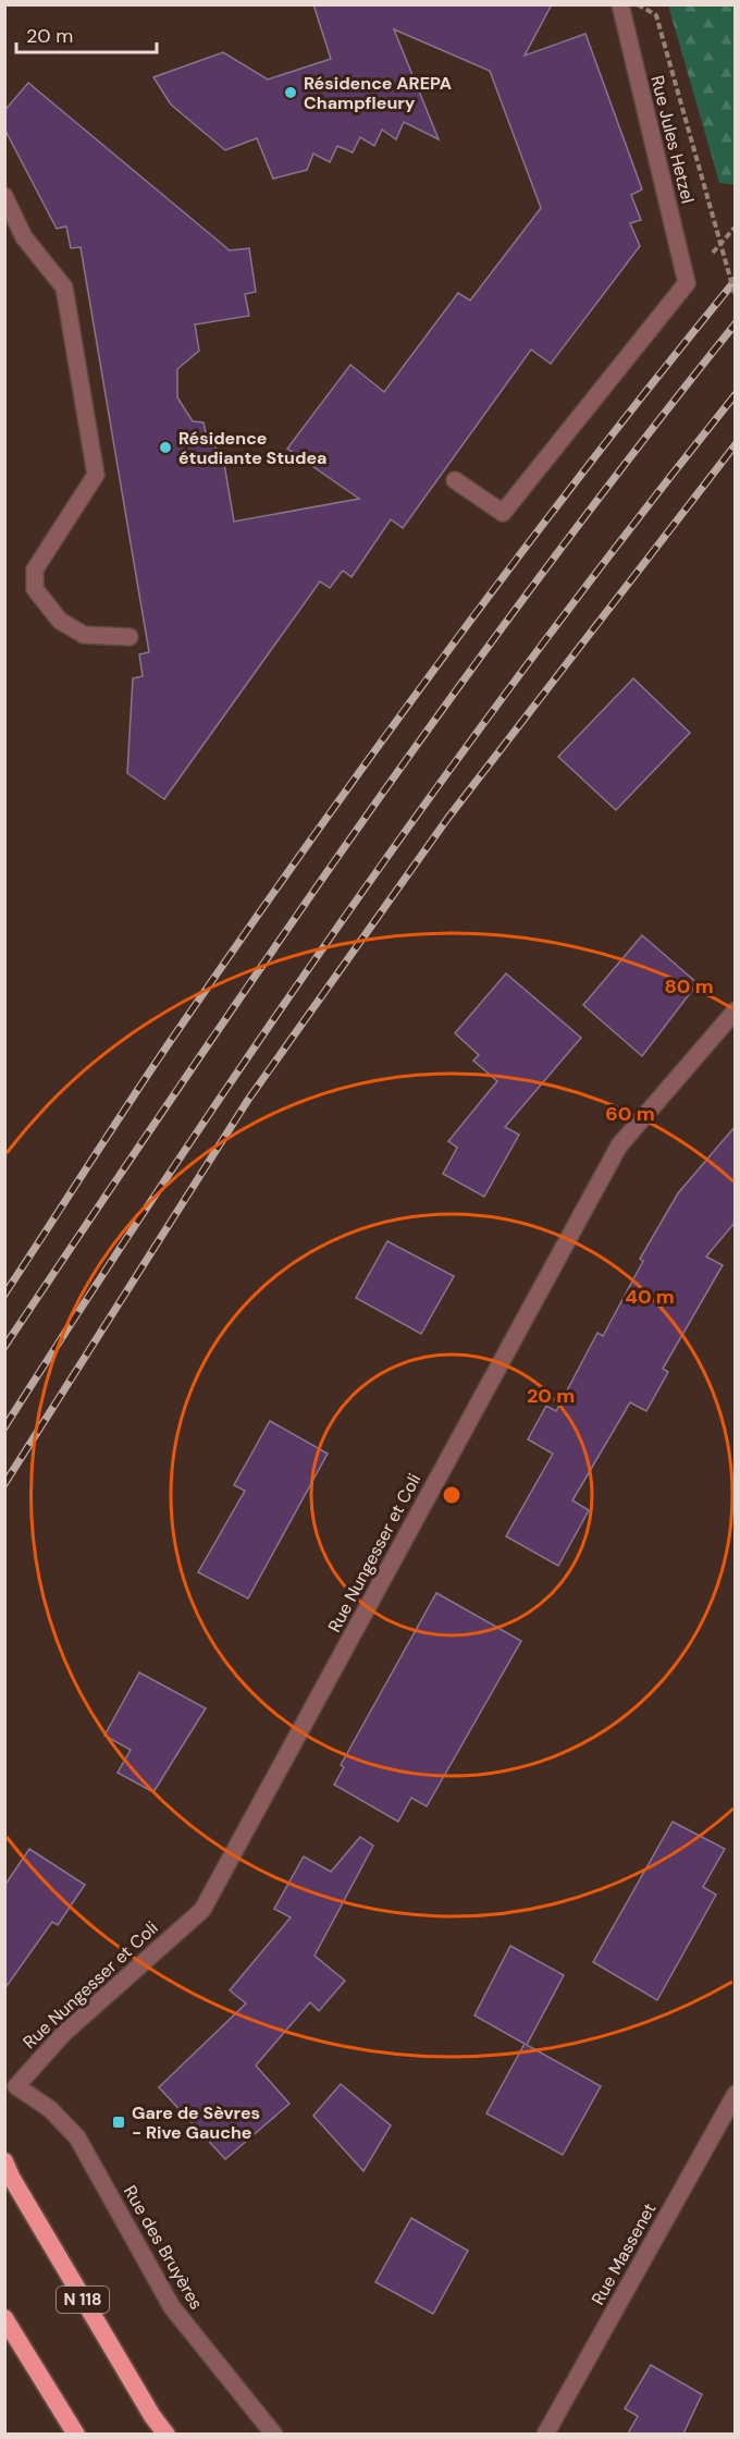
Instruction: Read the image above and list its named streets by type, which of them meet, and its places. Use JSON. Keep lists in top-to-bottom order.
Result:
{
  "streets": {
    "highway": ["N 118"],
    "street": [
      "Rue Jules Hetzel",
      "Rue Nungesser et Coli",
      "Rue des Bruyères",
      "Rue Massenet"
    ]
  },
  "crossings": [
    ["Rue Nungesser et Coli", "Rue des Bruyères"]
  ],
  "places": {
    "other": ["Résidence AREPA Champfleury", "Résidence étudiante Studea"],
    "transit": ["Gare de Sèvres - Rive Gauche"]
  },
  "scale_bar": "20 m",
  "rings": [
    "80 m",
    "60 m",
    "40 m",
    "20 m"
  ]
}
